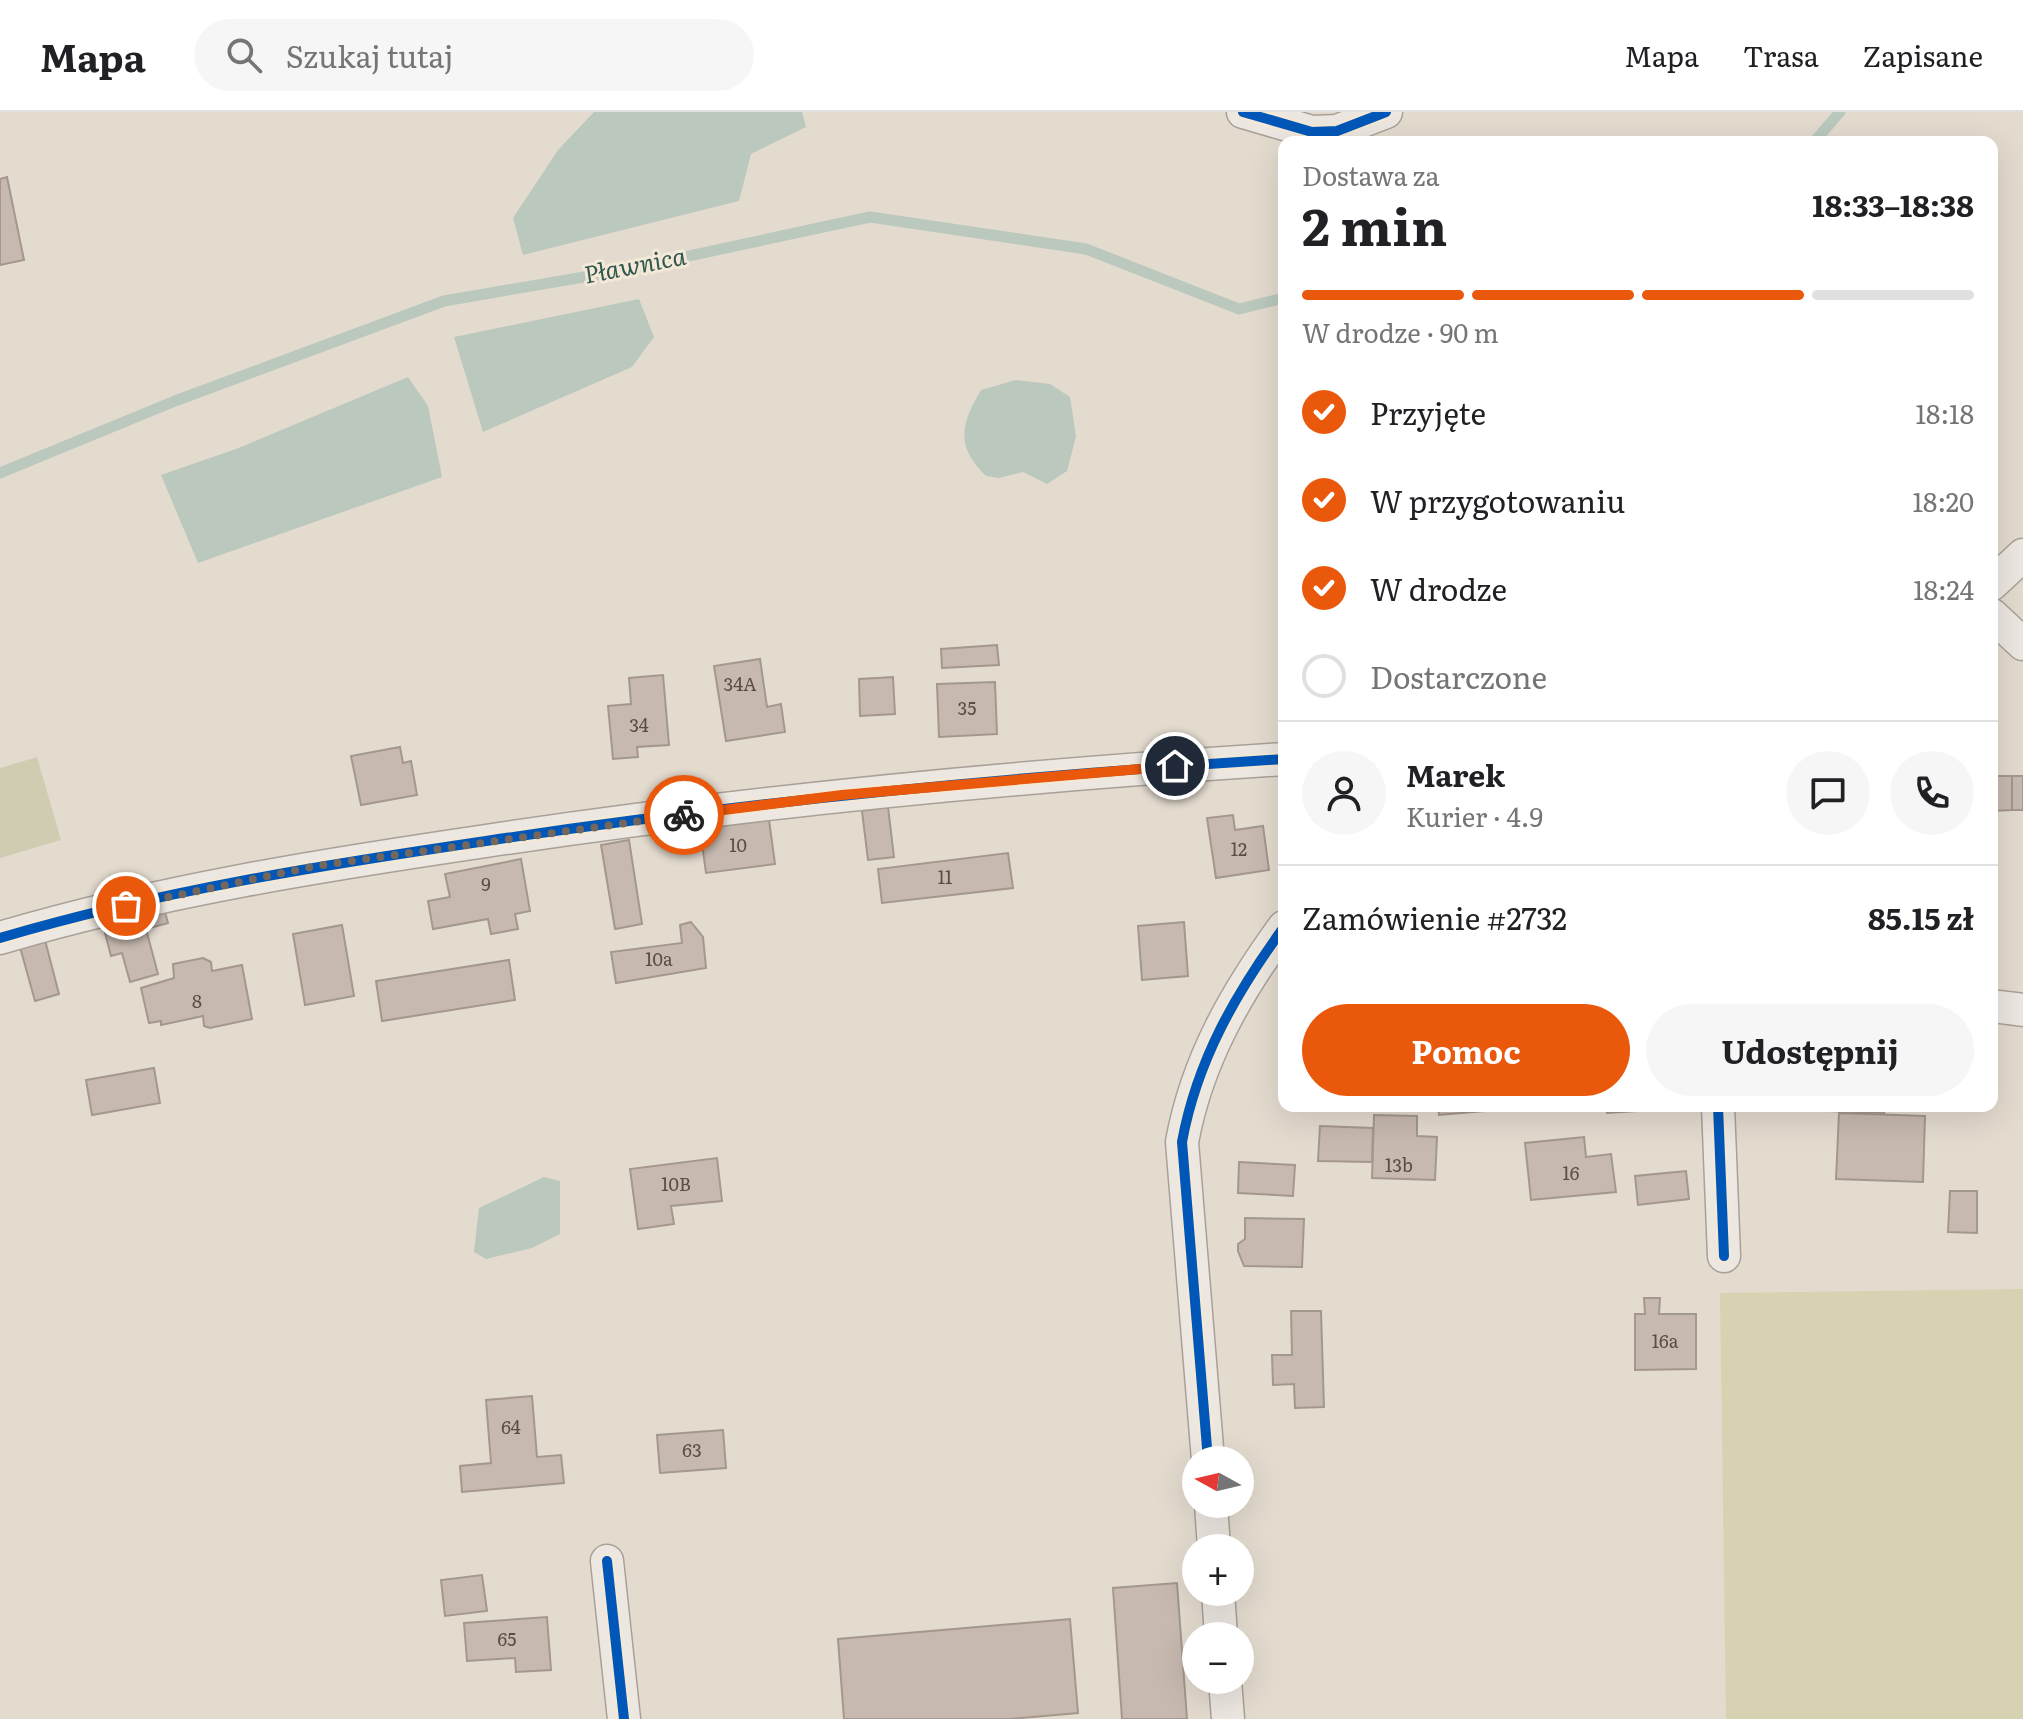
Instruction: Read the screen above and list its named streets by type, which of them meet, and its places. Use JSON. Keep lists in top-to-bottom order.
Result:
{
  "water": ["Pławnica"],
  "house_numbers": [
    "34A",
    "35",
    "34",
    "10",
    "12",
    "11",
    "9",
    "10a",
    "8",
    "13b",
    "16",
    "10B",
    "16a",
    "64",
    "63",
    "65"
  ],
  "north": "left",
  "page": {
    "header": "Mapa",
    "search": "Szukaj tutaj",
    "nav": ["Mapa", "Trasa", "Zapisane"],
    "heading": ["2 min", "Dostawa za", "18:33–18:38"],
    "panel": [
      "Marek",
      "Kurier · 4.9",
      "Zamówienie #2732",
      "85.15 zł"
    ],
    "bar": "W drodze · 90 m",
    "list": [
      ["Przyjęte", "18:18"],
      ["W przygotowaniu", "18:20"],
      ["W drodze", "18:24"],
      "Dostarczone"
    ],
    "buttons": ["Pomoc", "Udostępnij"],
    "map_buttons": ["+", "−"]
  }
}
